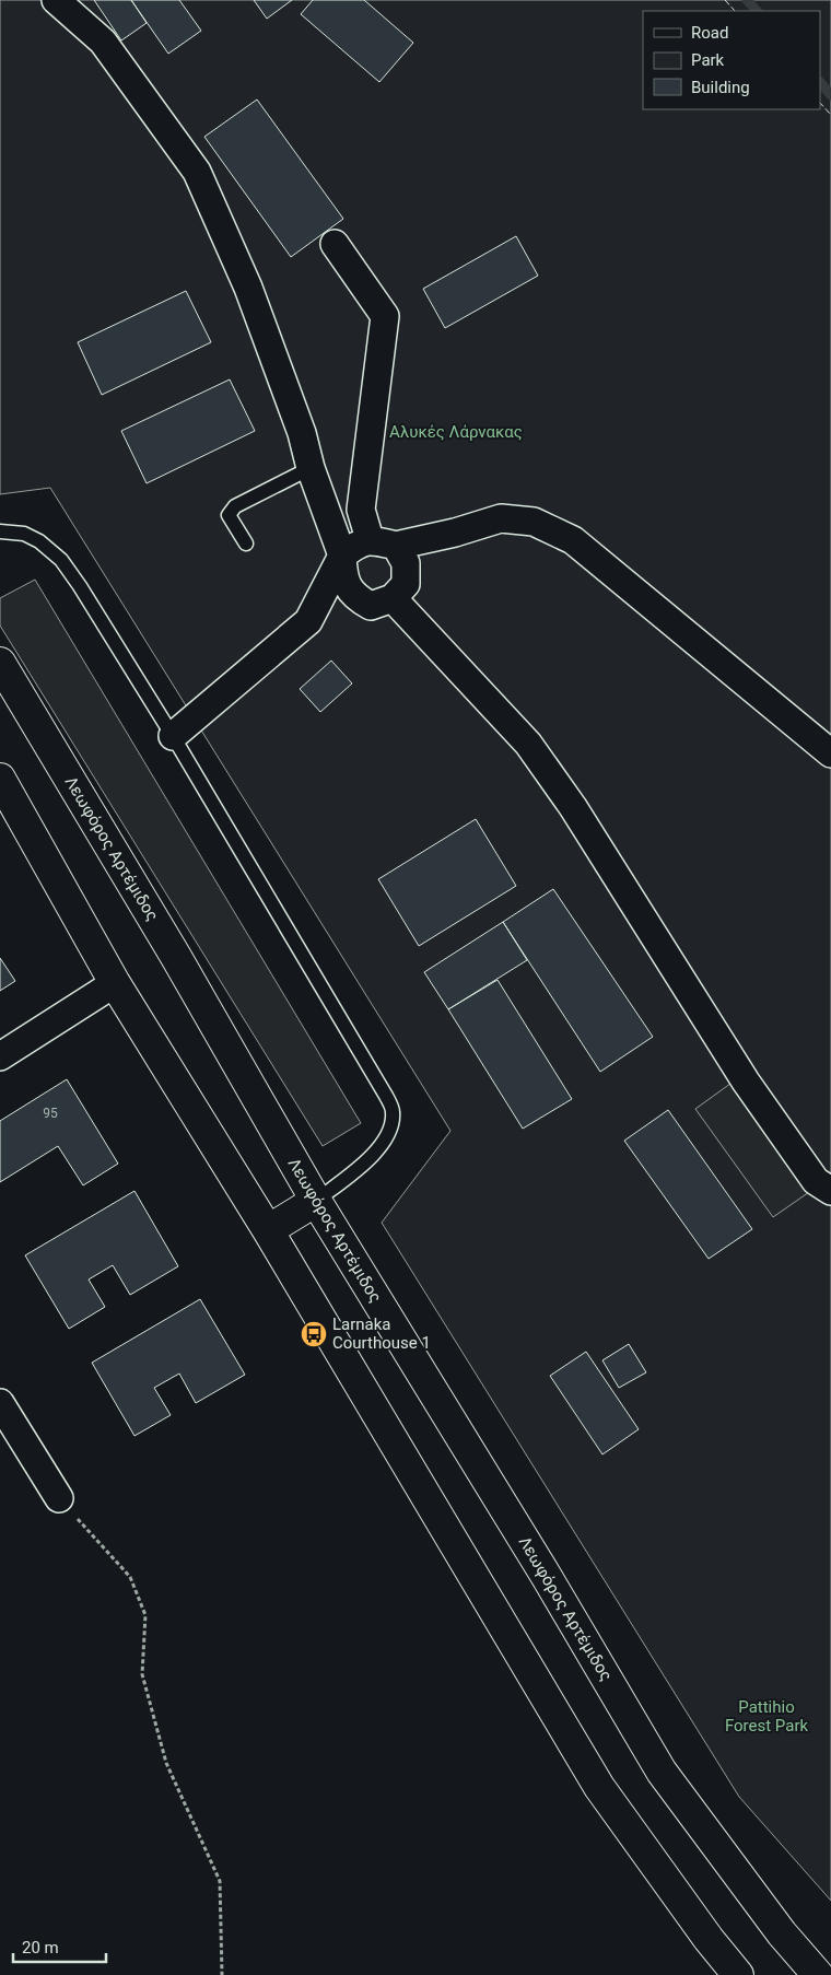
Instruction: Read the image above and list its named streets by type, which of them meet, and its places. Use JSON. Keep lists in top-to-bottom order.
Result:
{
  "streets": {
    "main road": ["Λεωφόρος Αρτέμιδος"]
  },
  "parks": ["Αλυκές Λάρνακας", "Pattihio Forest Park"],
  "places": {
    "bus stop": ["Larnaka Courthouse 1"]
  },
  "house_numbers": ["95"],
  "legend": ["Road", "Park", "Building"],
  "scale_bar": "20 m"
}
